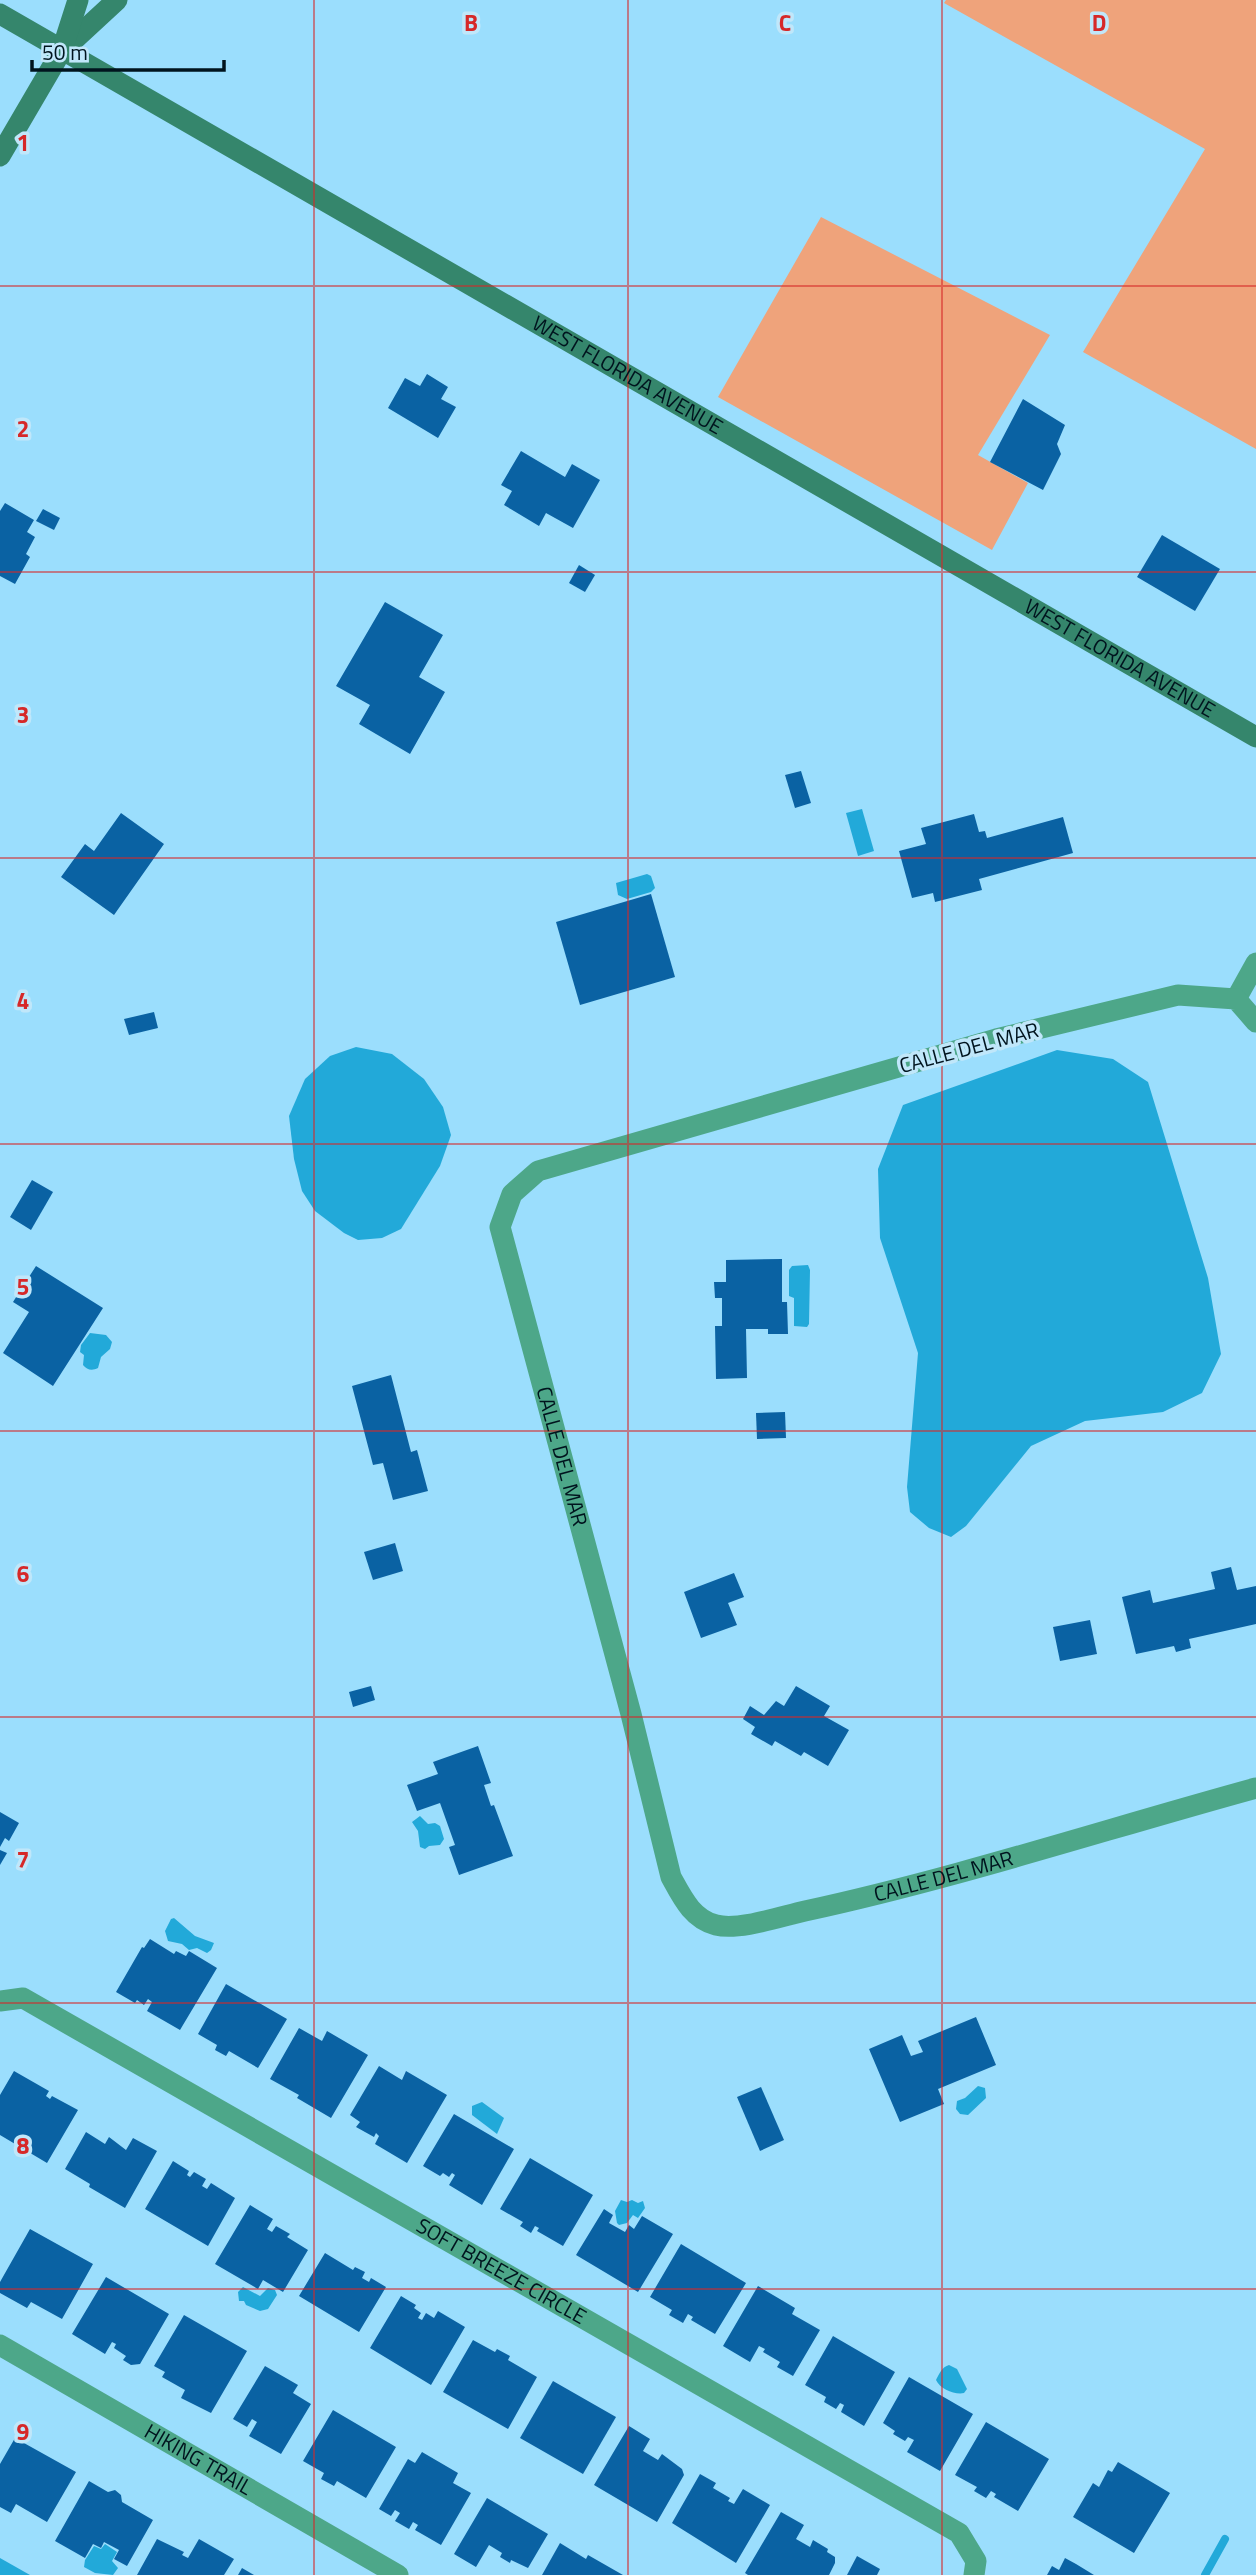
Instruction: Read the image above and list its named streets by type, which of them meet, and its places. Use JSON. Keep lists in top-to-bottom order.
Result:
{
  "streets": {
    "street": [
      "WEST FLORIDA AVENUE",
      "CALLE DEL MAR",
      "SOFT BREEZE CIRCLE",
      "HIKING TRAIL"
    ]
  },
  "scale_bar": "50 m",
  "grid": {
    "columns": ["B", "C", "D"],
    "rows": [
      "1",
      "2",
      "3",
      "4",
      "5",
      "6",
      "7",
      "8",
      "9"
    ]
  }
}
